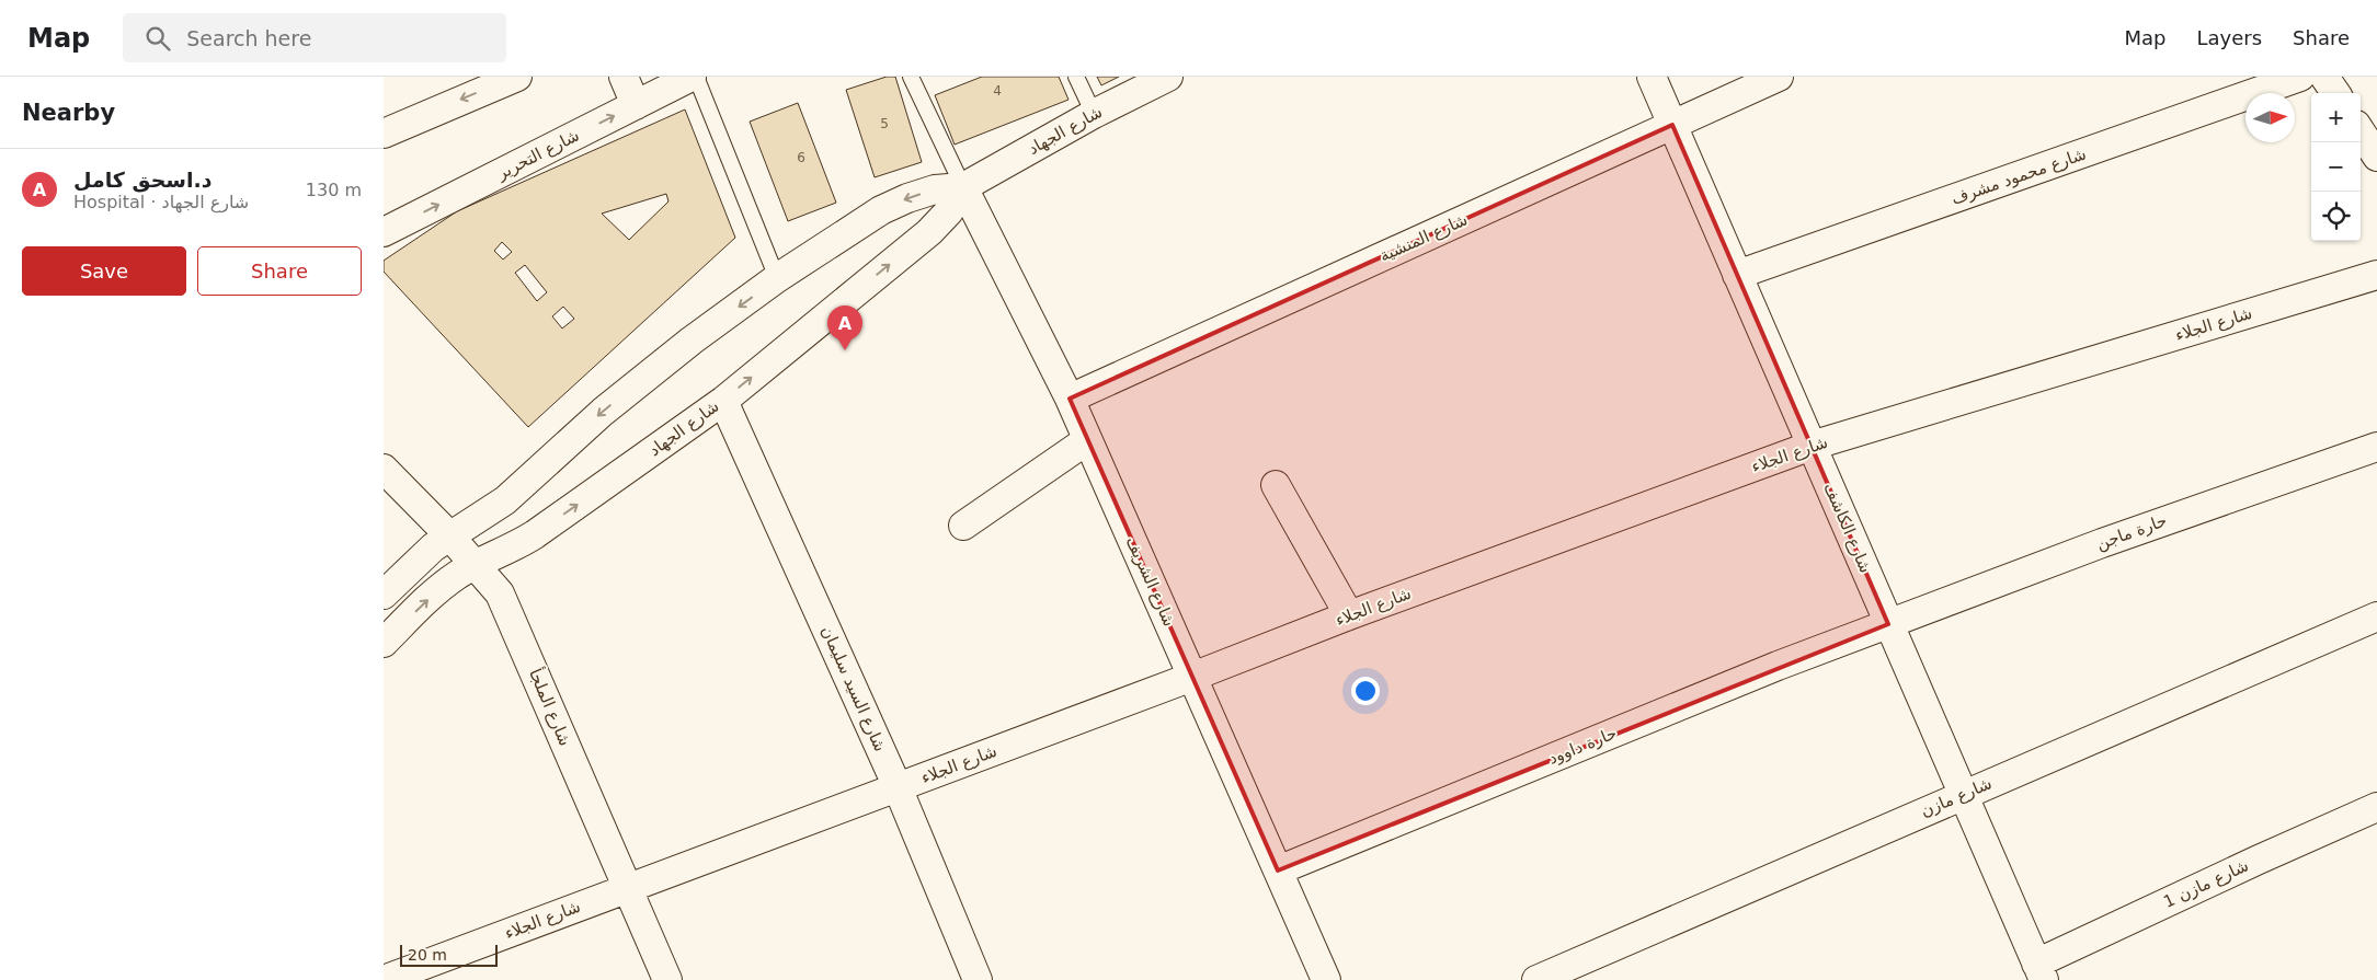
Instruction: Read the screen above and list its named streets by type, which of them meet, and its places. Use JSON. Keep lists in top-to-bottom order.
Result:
{
  "streets": {
    "street": [
      "شارع الجهاد",
      "شارع التحرير",
      "شارع محمود مشرف",
      "شارع المنشية",
      "شارع الجلاء",
      "شارع الكاشف",
      "حارة ماجن",
      "شارع الشريف",
      "شارع السيد سليمان",
      "شارع الملجأ",
      "حارة داوود",
      "شارع مازن",
      "شارع مازن 1"
    ]
  },
  "crossings": [
    ["شارع الجهاد", "شارع الشريف"],
    ["شارع الجهاد", "شارع السيد سليمان"],
    ["شارع الجهاد", "شارع الملجأ"],
    ["شارع محمود مشرف", "شارع الكاشف"],
    ["شارع المنشية", "شارع الكاشف"],
    ["شارع المنشية", "شارع الشريف"],
    ["شارع الجلاء", "شارع الكاشف"],
    ["شارع الجلاء", "شارع الشريف"],
    ["شارع الجلاء", "شارع السيد سليمان"],
    ["شارع الجلاء", "شارع الملجأ"],
    ["شارع الكاشف", "حارة ماجن"],
    ["شارع الكاشف", "حارة داوود"],
    ["شارع الكاشف", "شارع مازن"],
    ["شارع الكاشف", "شارع مازن 1"],
    ["حارة ماجن", "حارة داوود"],
    ["شارع الشريف", "حارة داوود"]
  ],
  "house_numbers": ["4", "5", "6"],
  "scale_bar": "20 m",
  "north": "right",
  "page": {
    "header": "Map",
    "search": "Search here",
    "nav": ["Map", "Layers", "Share"],
    "heading": "Nearby",
    "map_buttons": ["+", "−"],
    "list": [
      {
        "mark": "A",
        "name": "د.اسحق كامل",
        "note": "Hospital · شارع الجهاد",
        "value": "130 m"
      }
    ],
    "buttons": ["Save", "Share"],
    "pins": "A",
    "scale": "20 m"
  }
}
